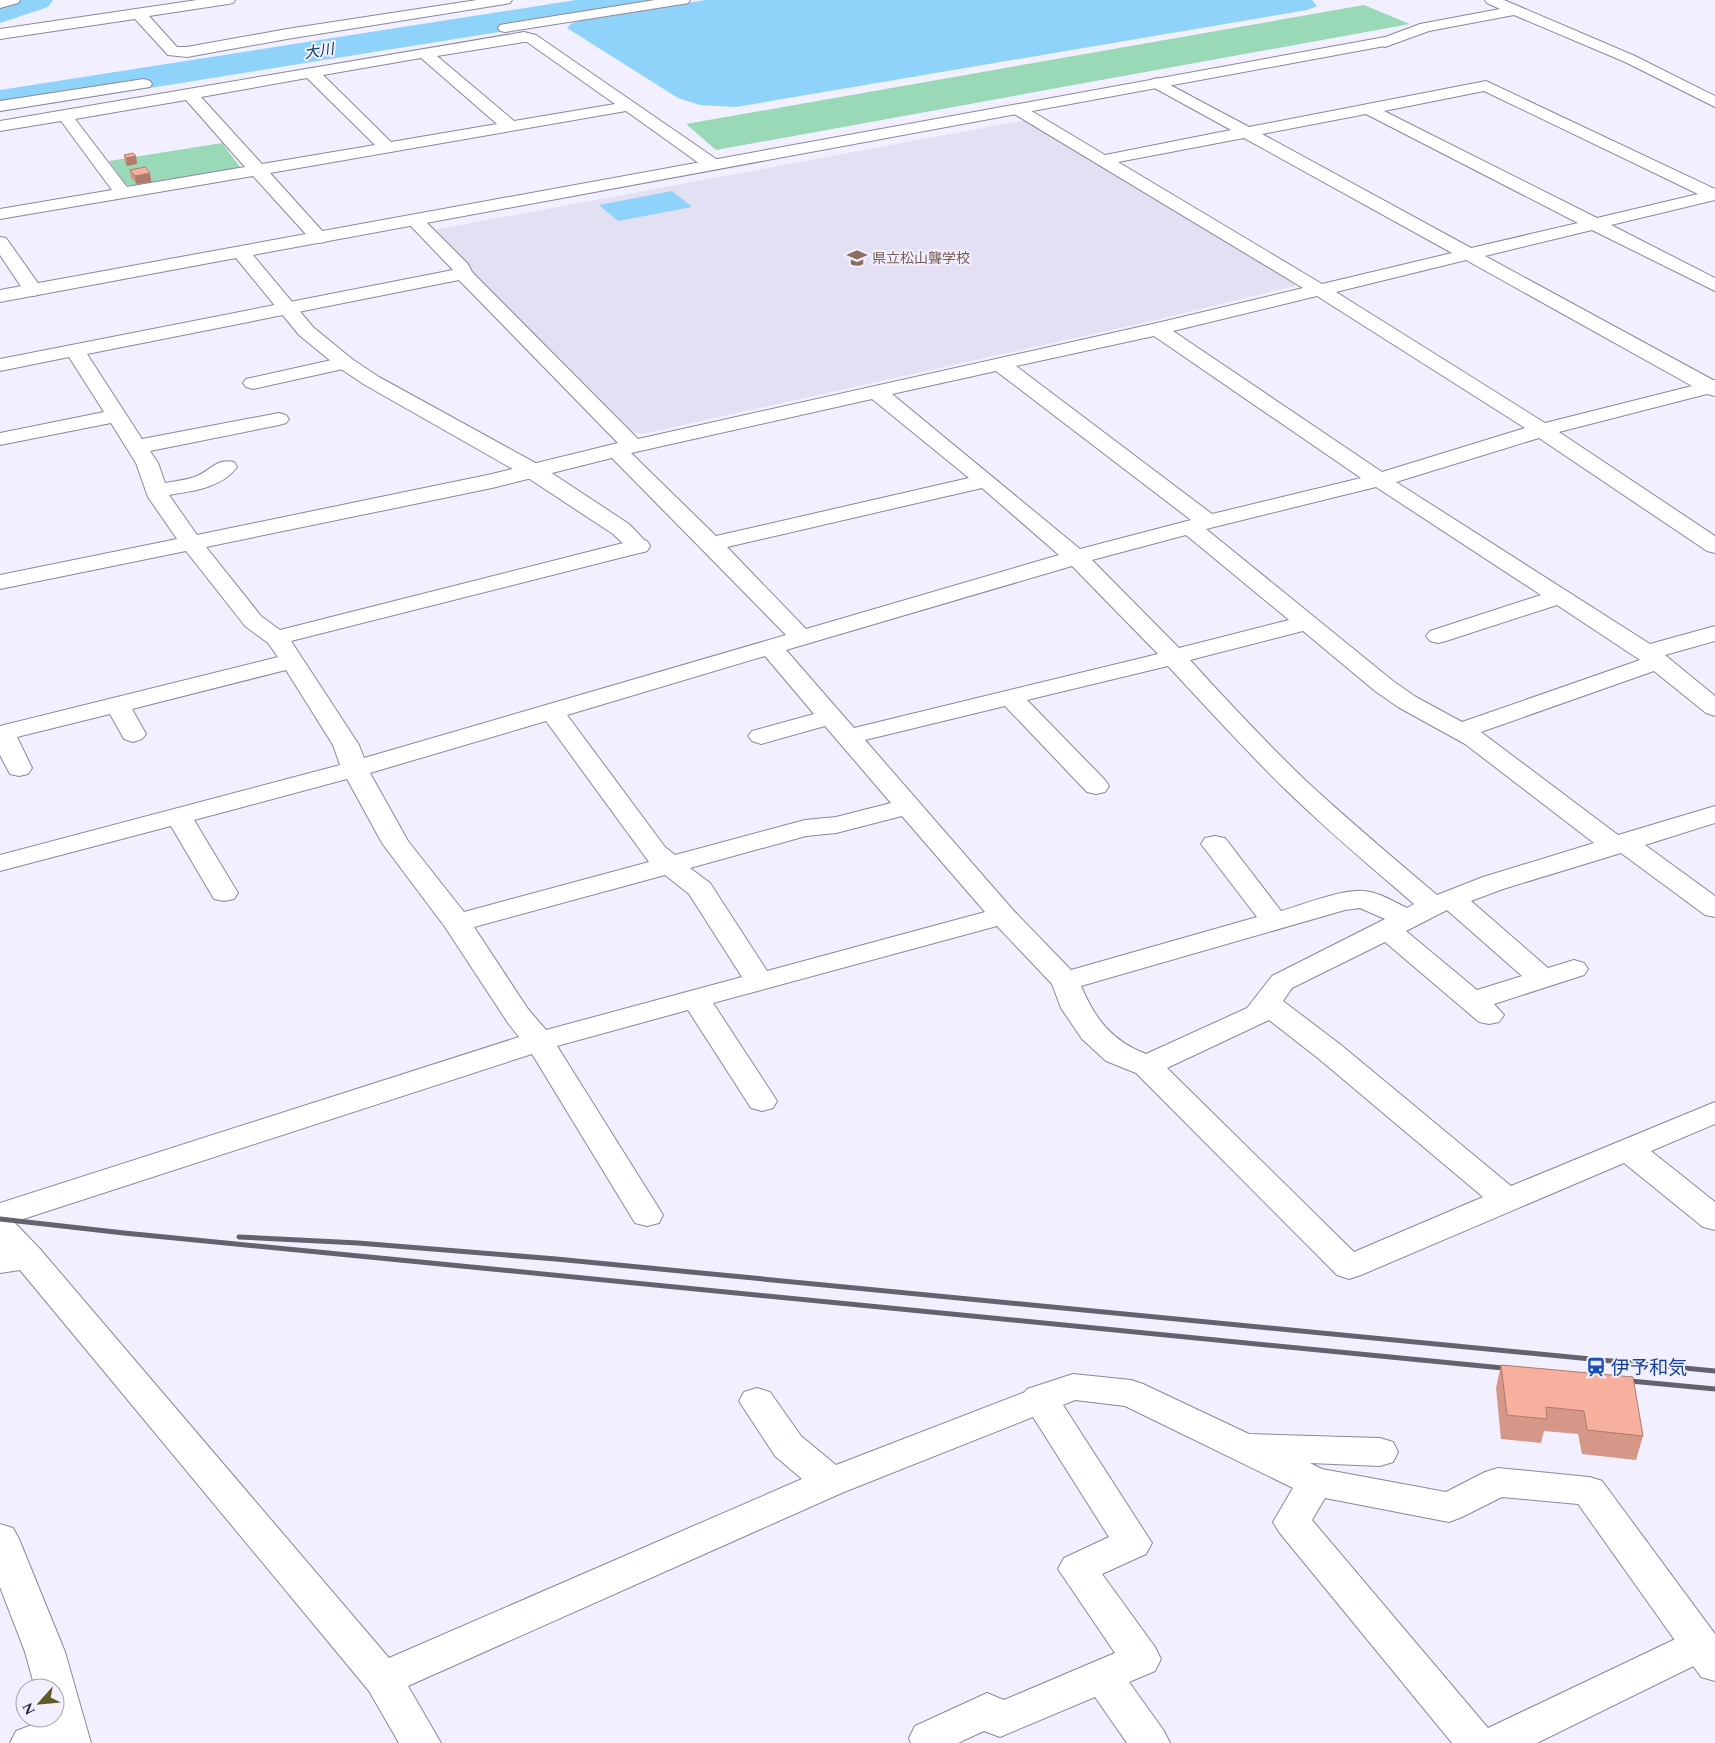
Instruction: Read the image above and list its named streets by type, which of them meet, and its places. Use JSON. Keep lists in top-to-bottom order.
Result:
{
  "water": ["大川"],
  "places": {
    "school or university": ["県立松山聾学校"],
    "station": ["伊予和気"]
  },
  "north": "bottom left"
}
